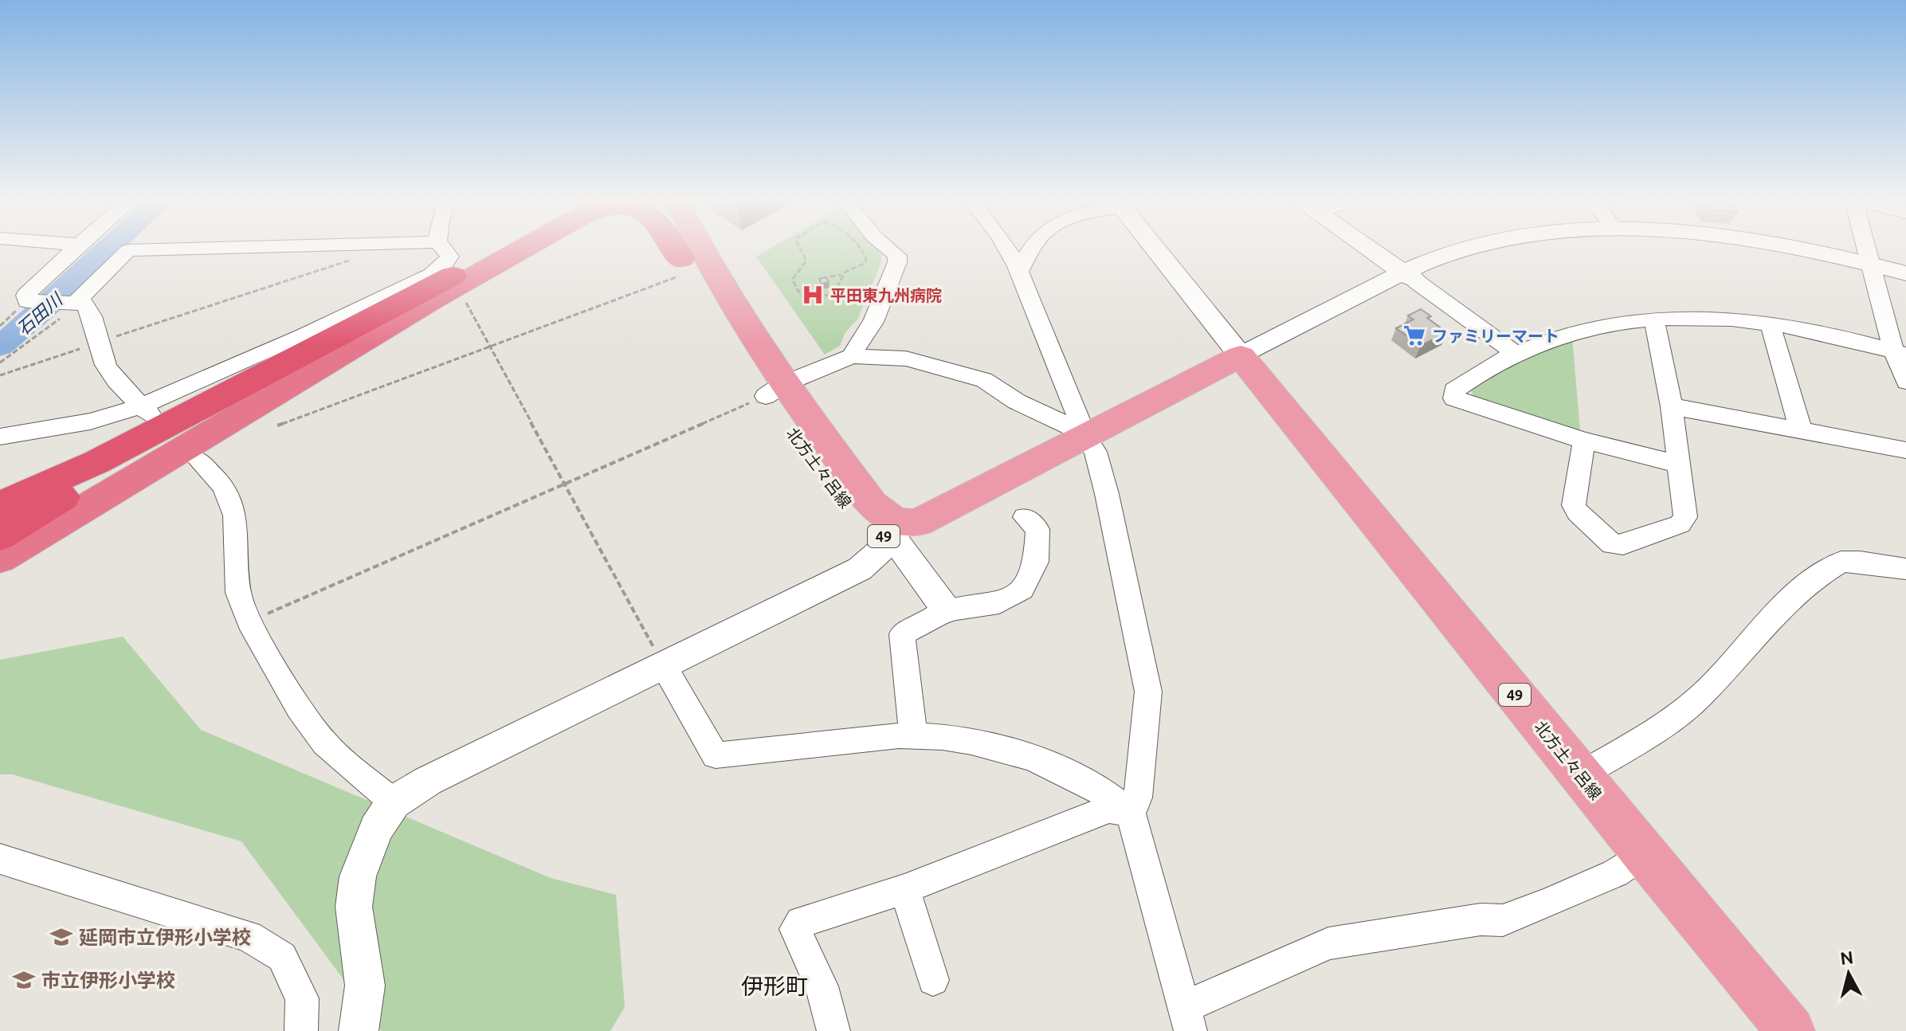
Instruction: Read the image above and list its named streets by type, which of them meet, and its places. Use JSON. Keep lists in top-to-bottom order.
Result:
{
  "streets": {
    "main road": ["北方土々呂線", "49"]
  },
  "districts": ["伊形町"],
  "water": ["石田川"],
  "places": {
    "hospital": ["平田東九州病院"],
    "supermarket": ["ファミリーマート"],
    "school or university": ["延岡市立伊形小学校", "市立伊形小学校"]
  },
  "north": "top"
}
